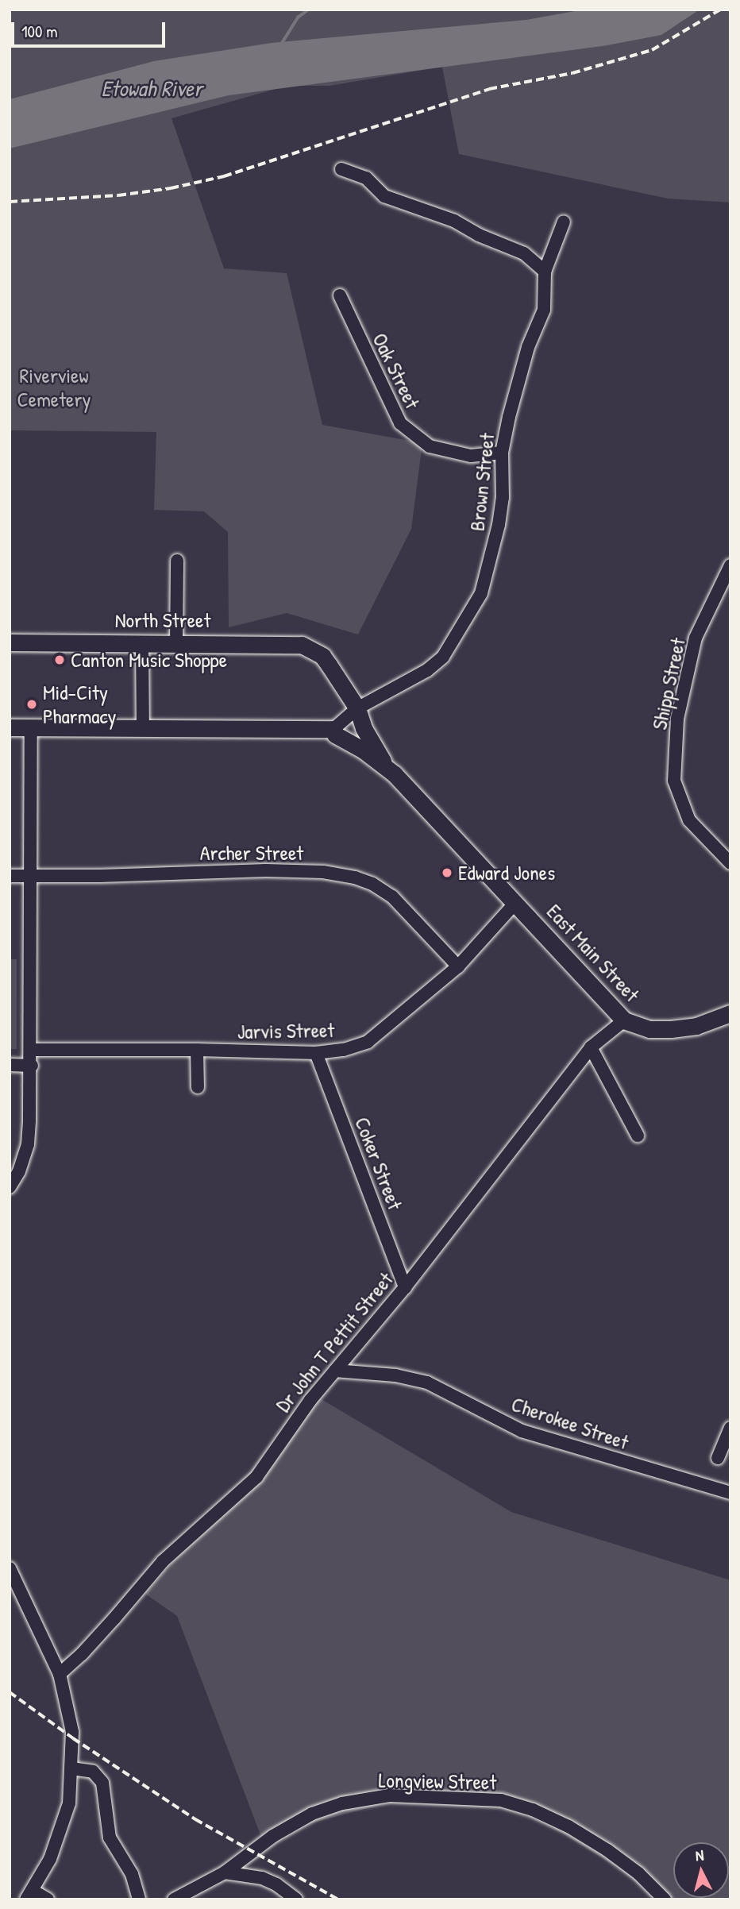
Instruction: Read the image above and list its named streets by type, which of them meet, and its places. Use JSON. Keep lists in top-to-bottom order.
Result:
{
  "streets": {
    "main road": ["North Street", "East Main Street"],
    "street": [
      "Oak Street",
      "Brown Street",
      "Shipp Street",
      "Archer Street",
      "Jarvis Street",
      "Coker Street",
      "Dr John T Pettit Street",
      "Cherokee Street",
      "Longview Street"
    ]
  },
  "crossings": [
    ["Oak Street", "Brown Street"],
    ["Brown Street", "East Main Street"],
    ["North Street", "East Main Street"],
    ["Archer Street", "Jarvis Street"],
    ["East Main Street", "Jarvis Street"],
    ["East Main Street", "Dr John T Pettit Street"],
    ["Jarvis Street", "Coker Street"],
    ["Coker Street", "Dr John T Pettit Street"],
    ["Dr John T Pettit Street", "Cherokee Street"]
  ],
  "water": ["Etowah River"],
  "parks": ["Riverview Cemetery"],
  "places": ["Canton Music Shoppe", "Mid-City Pharmacy", "Edward Jones"],
  "scale_bar": "100 m",
  "north": "top"
}
